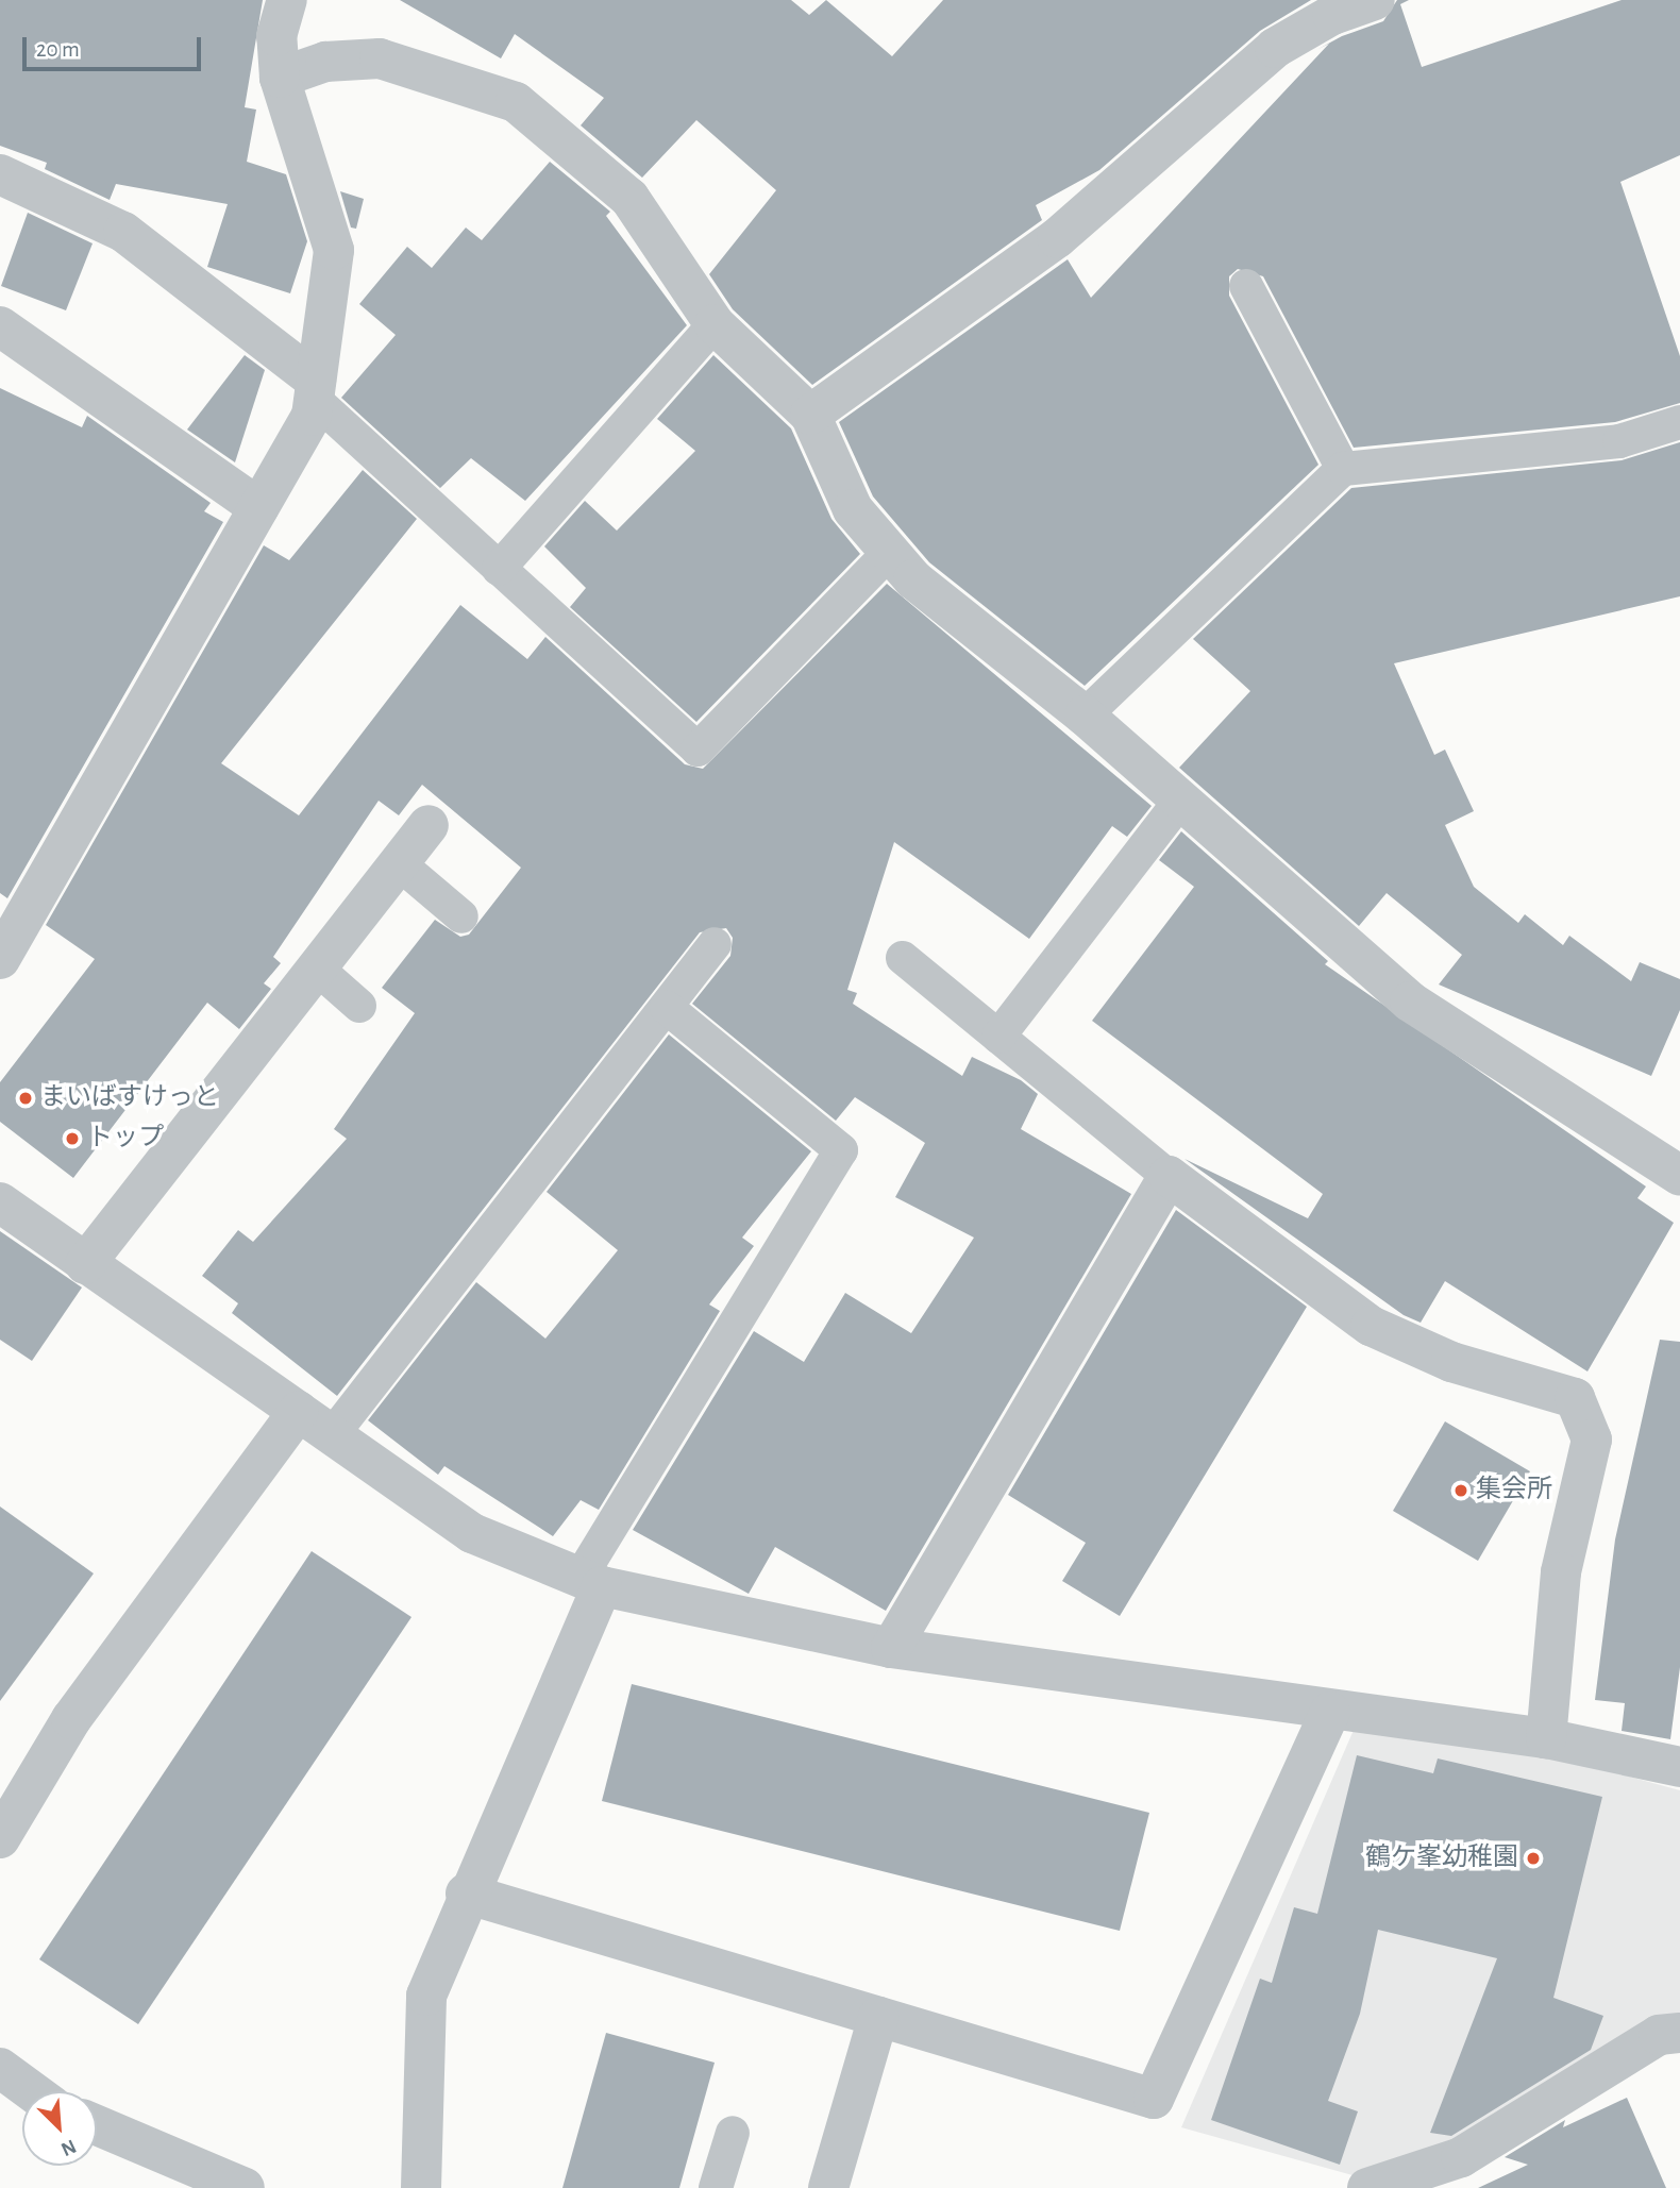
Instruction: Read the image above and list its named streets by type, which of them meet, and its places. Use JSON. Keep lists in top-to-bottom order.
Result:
{
  "places": [
    "まいばすけっと",
    "トップ",
    "集会所",
    "鶴ケ峯幼稚園"
  ],
  "scale_bar": "20 m",
  "north": "bottom right"
}
